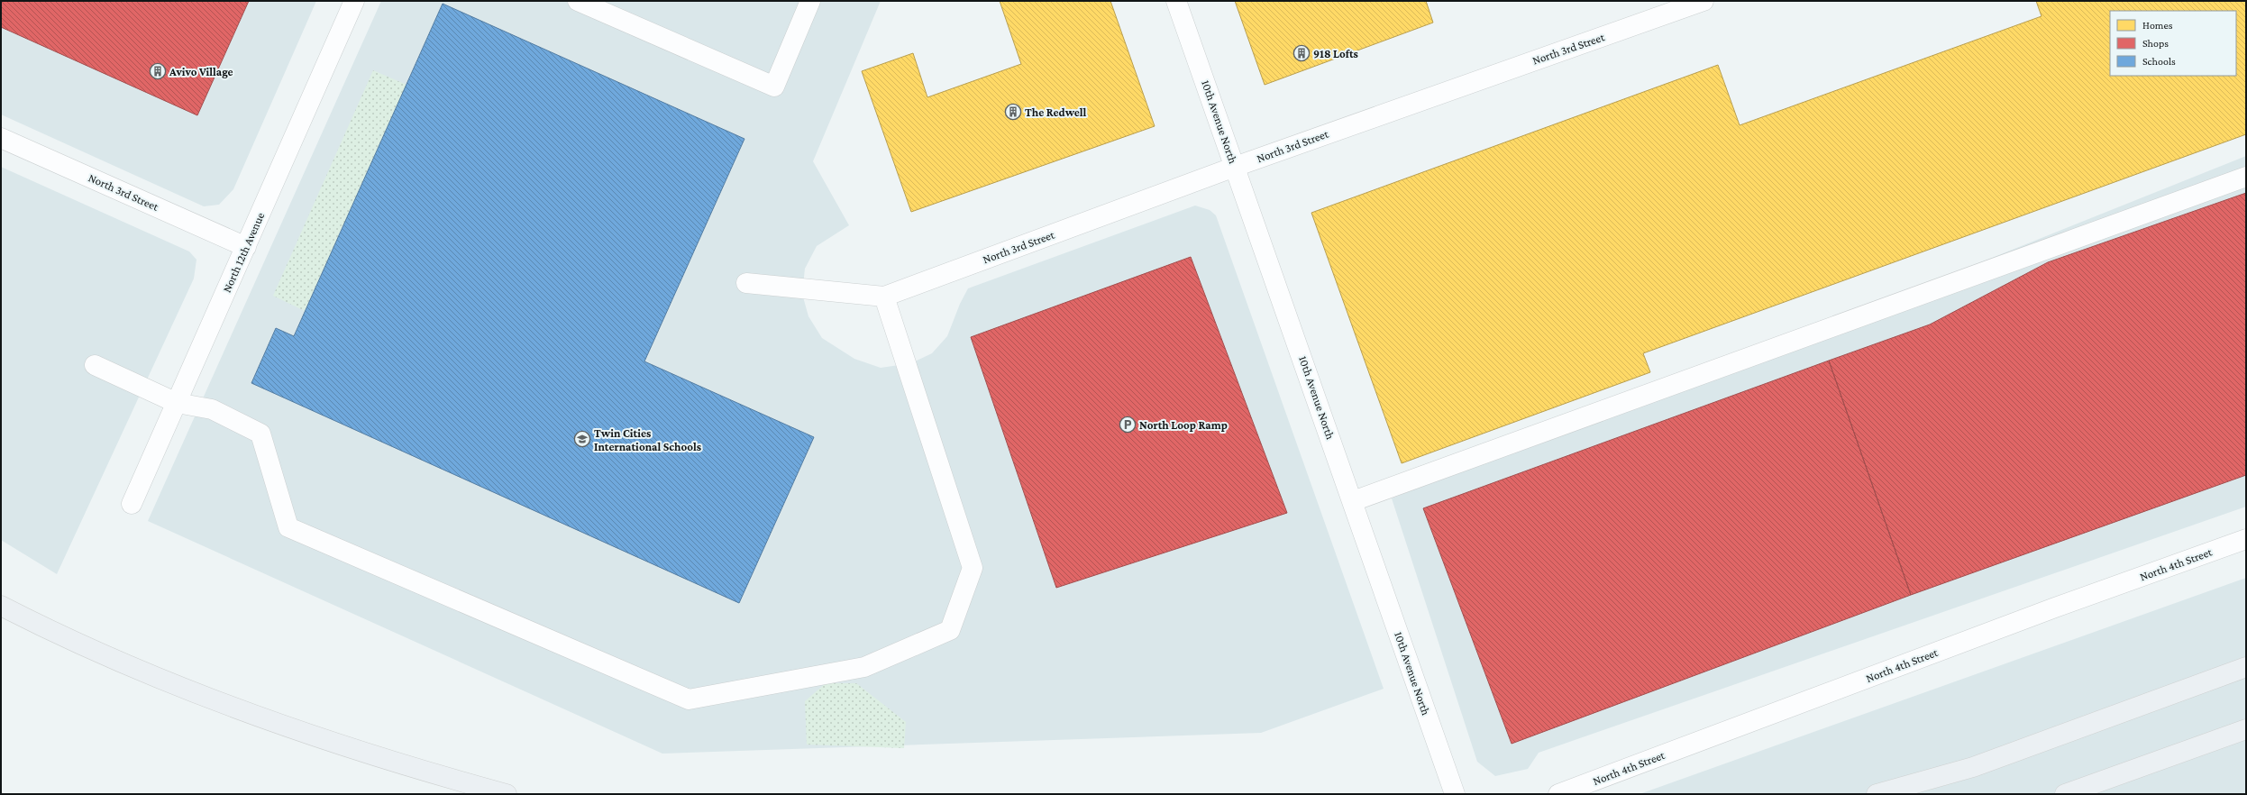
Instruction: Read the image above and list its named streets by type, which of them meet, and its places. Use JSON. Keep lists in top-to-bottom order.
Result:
{
  "streets": {
    "street": [
      "North 3rd Street",
      "10th Avenue North",
      "North 12th Avenue",
      "North 4th Street"
    ]
  },
  "crossings": [
    ["North 3rd Street", "10th Avenue North"],
    ["North 3rd Street", "North 12th Avenue"]
  ],
  "places": {
    "building": ["918 Lofts", "Avivo Village", "The Redwell"],
    "parking": ["North Loop Ramp"],
    "school or university": ["Twin Cities International Schools"]
  },
  "legend": ["Homes", "Shops", "Schools"]
}
